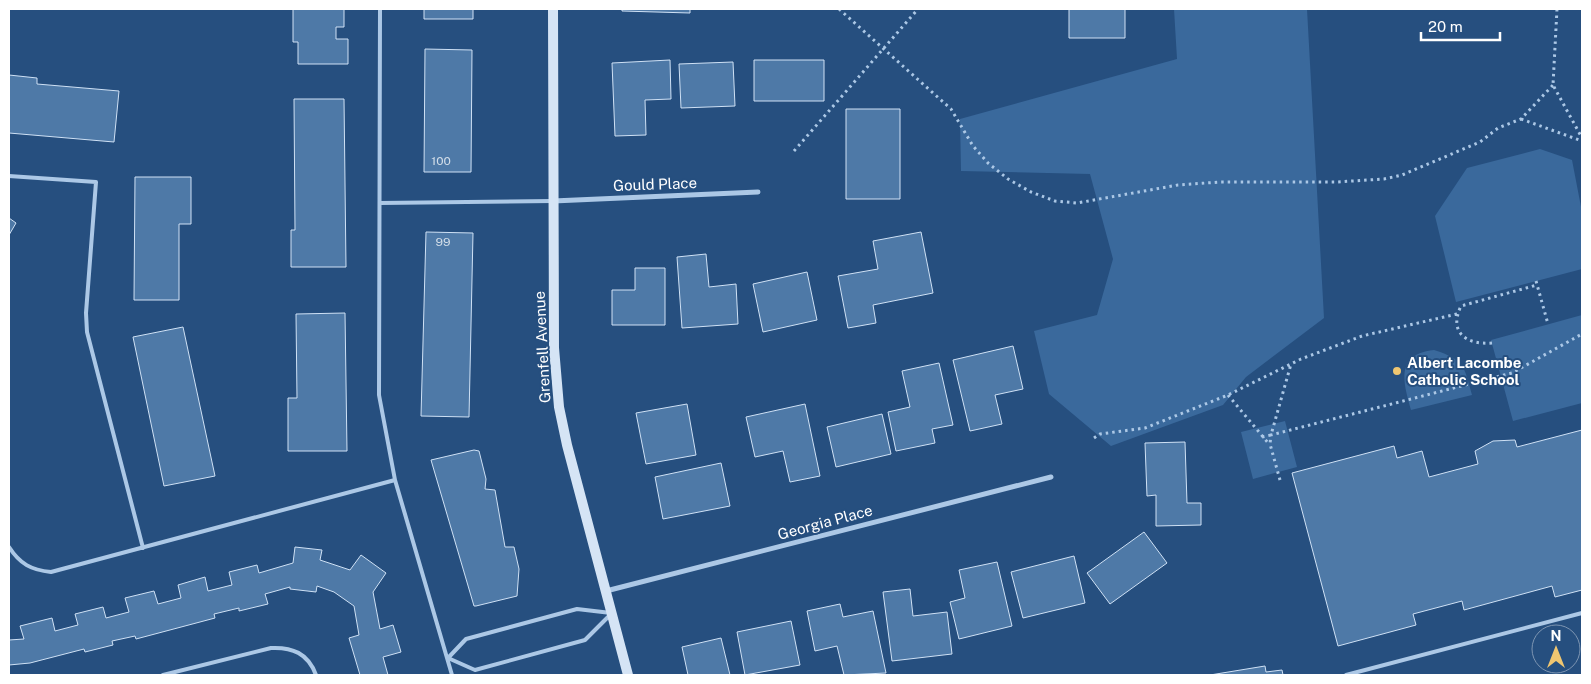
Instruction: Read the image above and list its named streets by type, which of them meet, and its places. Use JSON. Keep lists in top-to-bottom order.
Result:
{
  "streets": {
    "street": ["Gould Place", "Grenfell Avenue", "Georgia Place"]
  },
  "crossings": [
    ["Gould Place", "Grenfell Avenue"],
    ["Grenfell Avenue", "Georgia Place"]
  ],
  "places": ["Albert Lacombe Catholic School"],
  "house_numbers": ["100", "99"],
  "scale_bar": "20 m",
  "north": "top"
}
